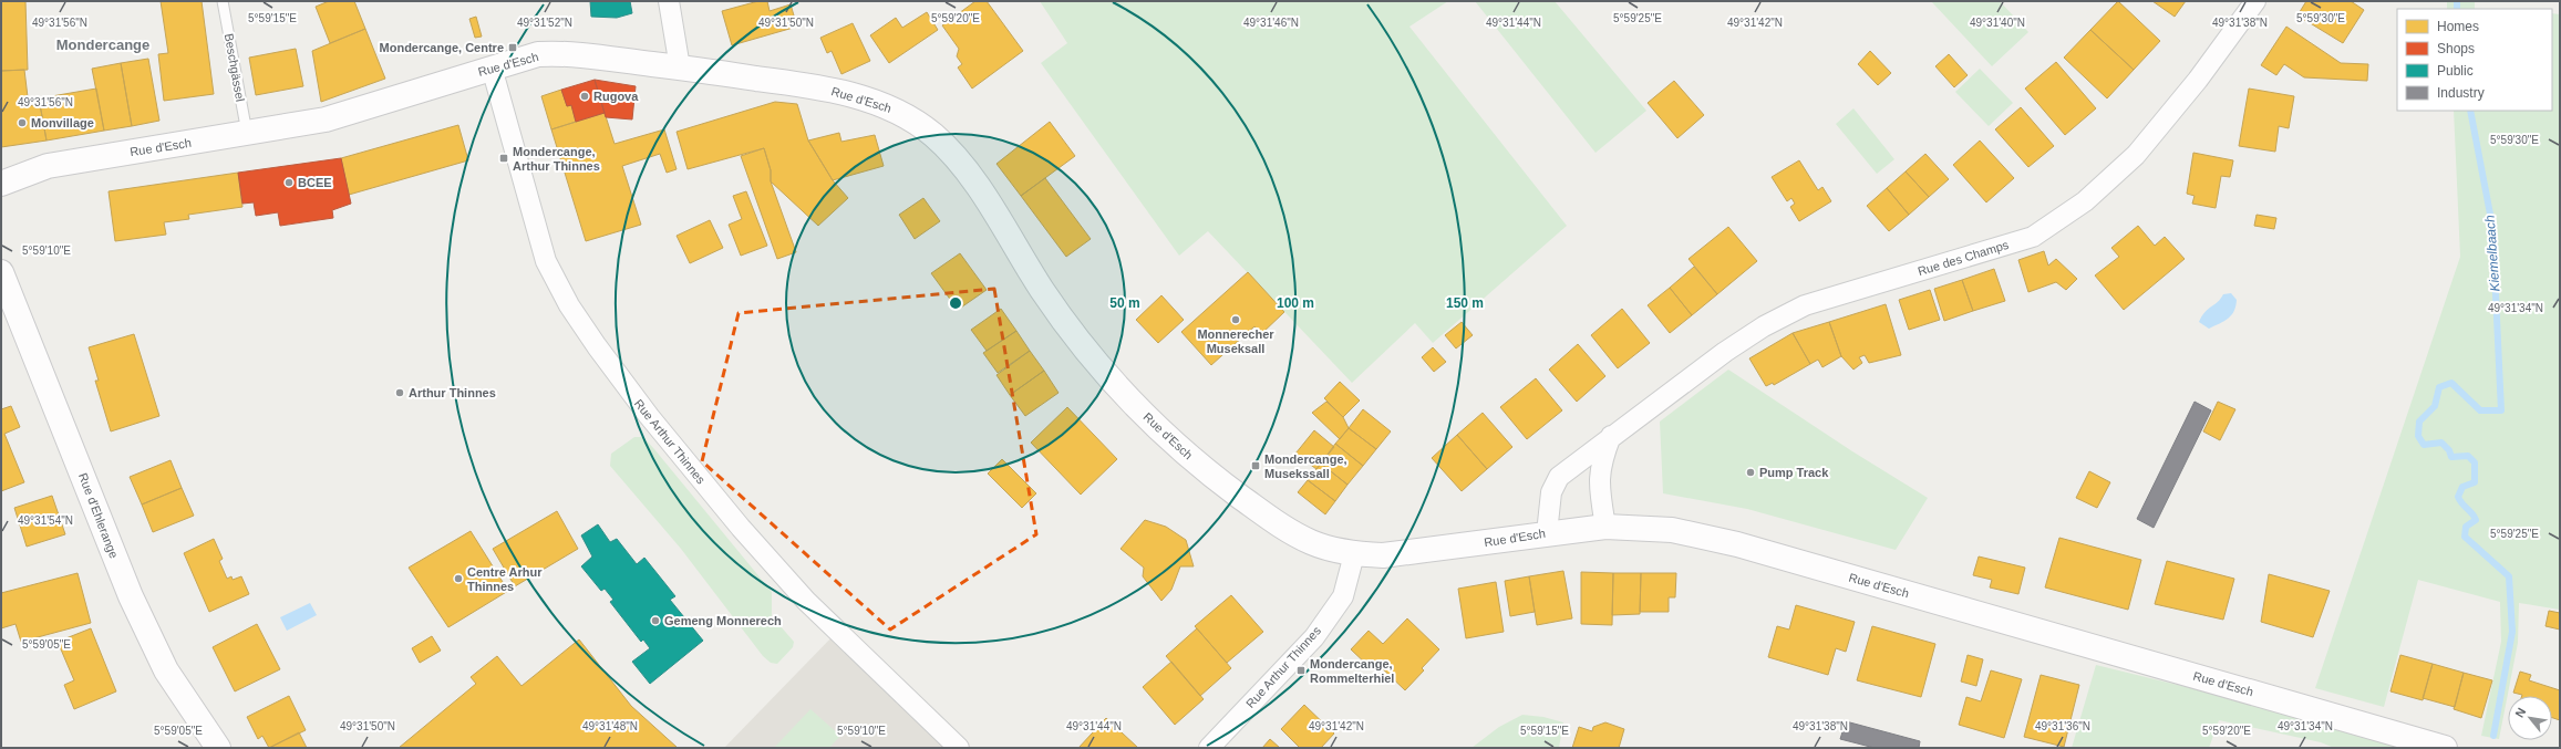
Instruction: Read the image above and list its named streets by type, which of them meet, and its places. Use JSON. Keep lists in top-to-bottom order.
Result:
{
  "streets": {
    "main road": ["Rue d'Esch", "Rue d'Ehlerange"],
    "street": ["Rue des Champs", "Rue Arthur Thinnes"],
    "lane": ["Beschgässel"]
  },
  "crossings": [
    ["Rue d'Esch", "Beschgässel"],
    ["Rue d'Esch", "Rue des Champs"],
    ["Rue d'Esch", "Rue Arthur Thinnes"]
  ],
  "districts": ["Mondercange"],
  "water": ["Kiemelbaach"],
  "places": {
    "transit": [
      "Mondercange, Centre",
      "Mondercange, Arthur Thinnes",
      "Mondercange, Musekssall",
      "Mondercange, Rommelterhiel"
    ],
    "other": [
      "Rugova",
      "Monvillage",
      "BCEE",
      "Monnerecher Museksall",
      "Arthur Thinnes",
      "Pump Track",
      "Centre Arhur Thinnes",
      "Gemeng Monnerech"
    ]
  },
  "legend": [
    "Homes",
    "Shops",
    "Public",
    "Industry"
  ],
  "north": "top left",
  "coordinates": [
    "5°59'15\"E",
    "5°59'20\"E",
    "5°59'25\"E",
    "5°59'30\"E",
    "49°31'56\"N",
    "49°31'52\"N",
    "49°31'50\"N",
    "49°31'46\"N",
    "49°31'44\"N",
    "49°31'42\"N",
    "49°31'40\"N",
    "49°31'38\"N",
    "5°59'10\"E",
    "49°31'34\"N",
    "49°31'54\"N",
    "5°59'05\"E",
    "49°31'48\"N",
    "49°31'36\"N"
  ],
  "rings": ["50 m", "100 m", "150 m"]
}
